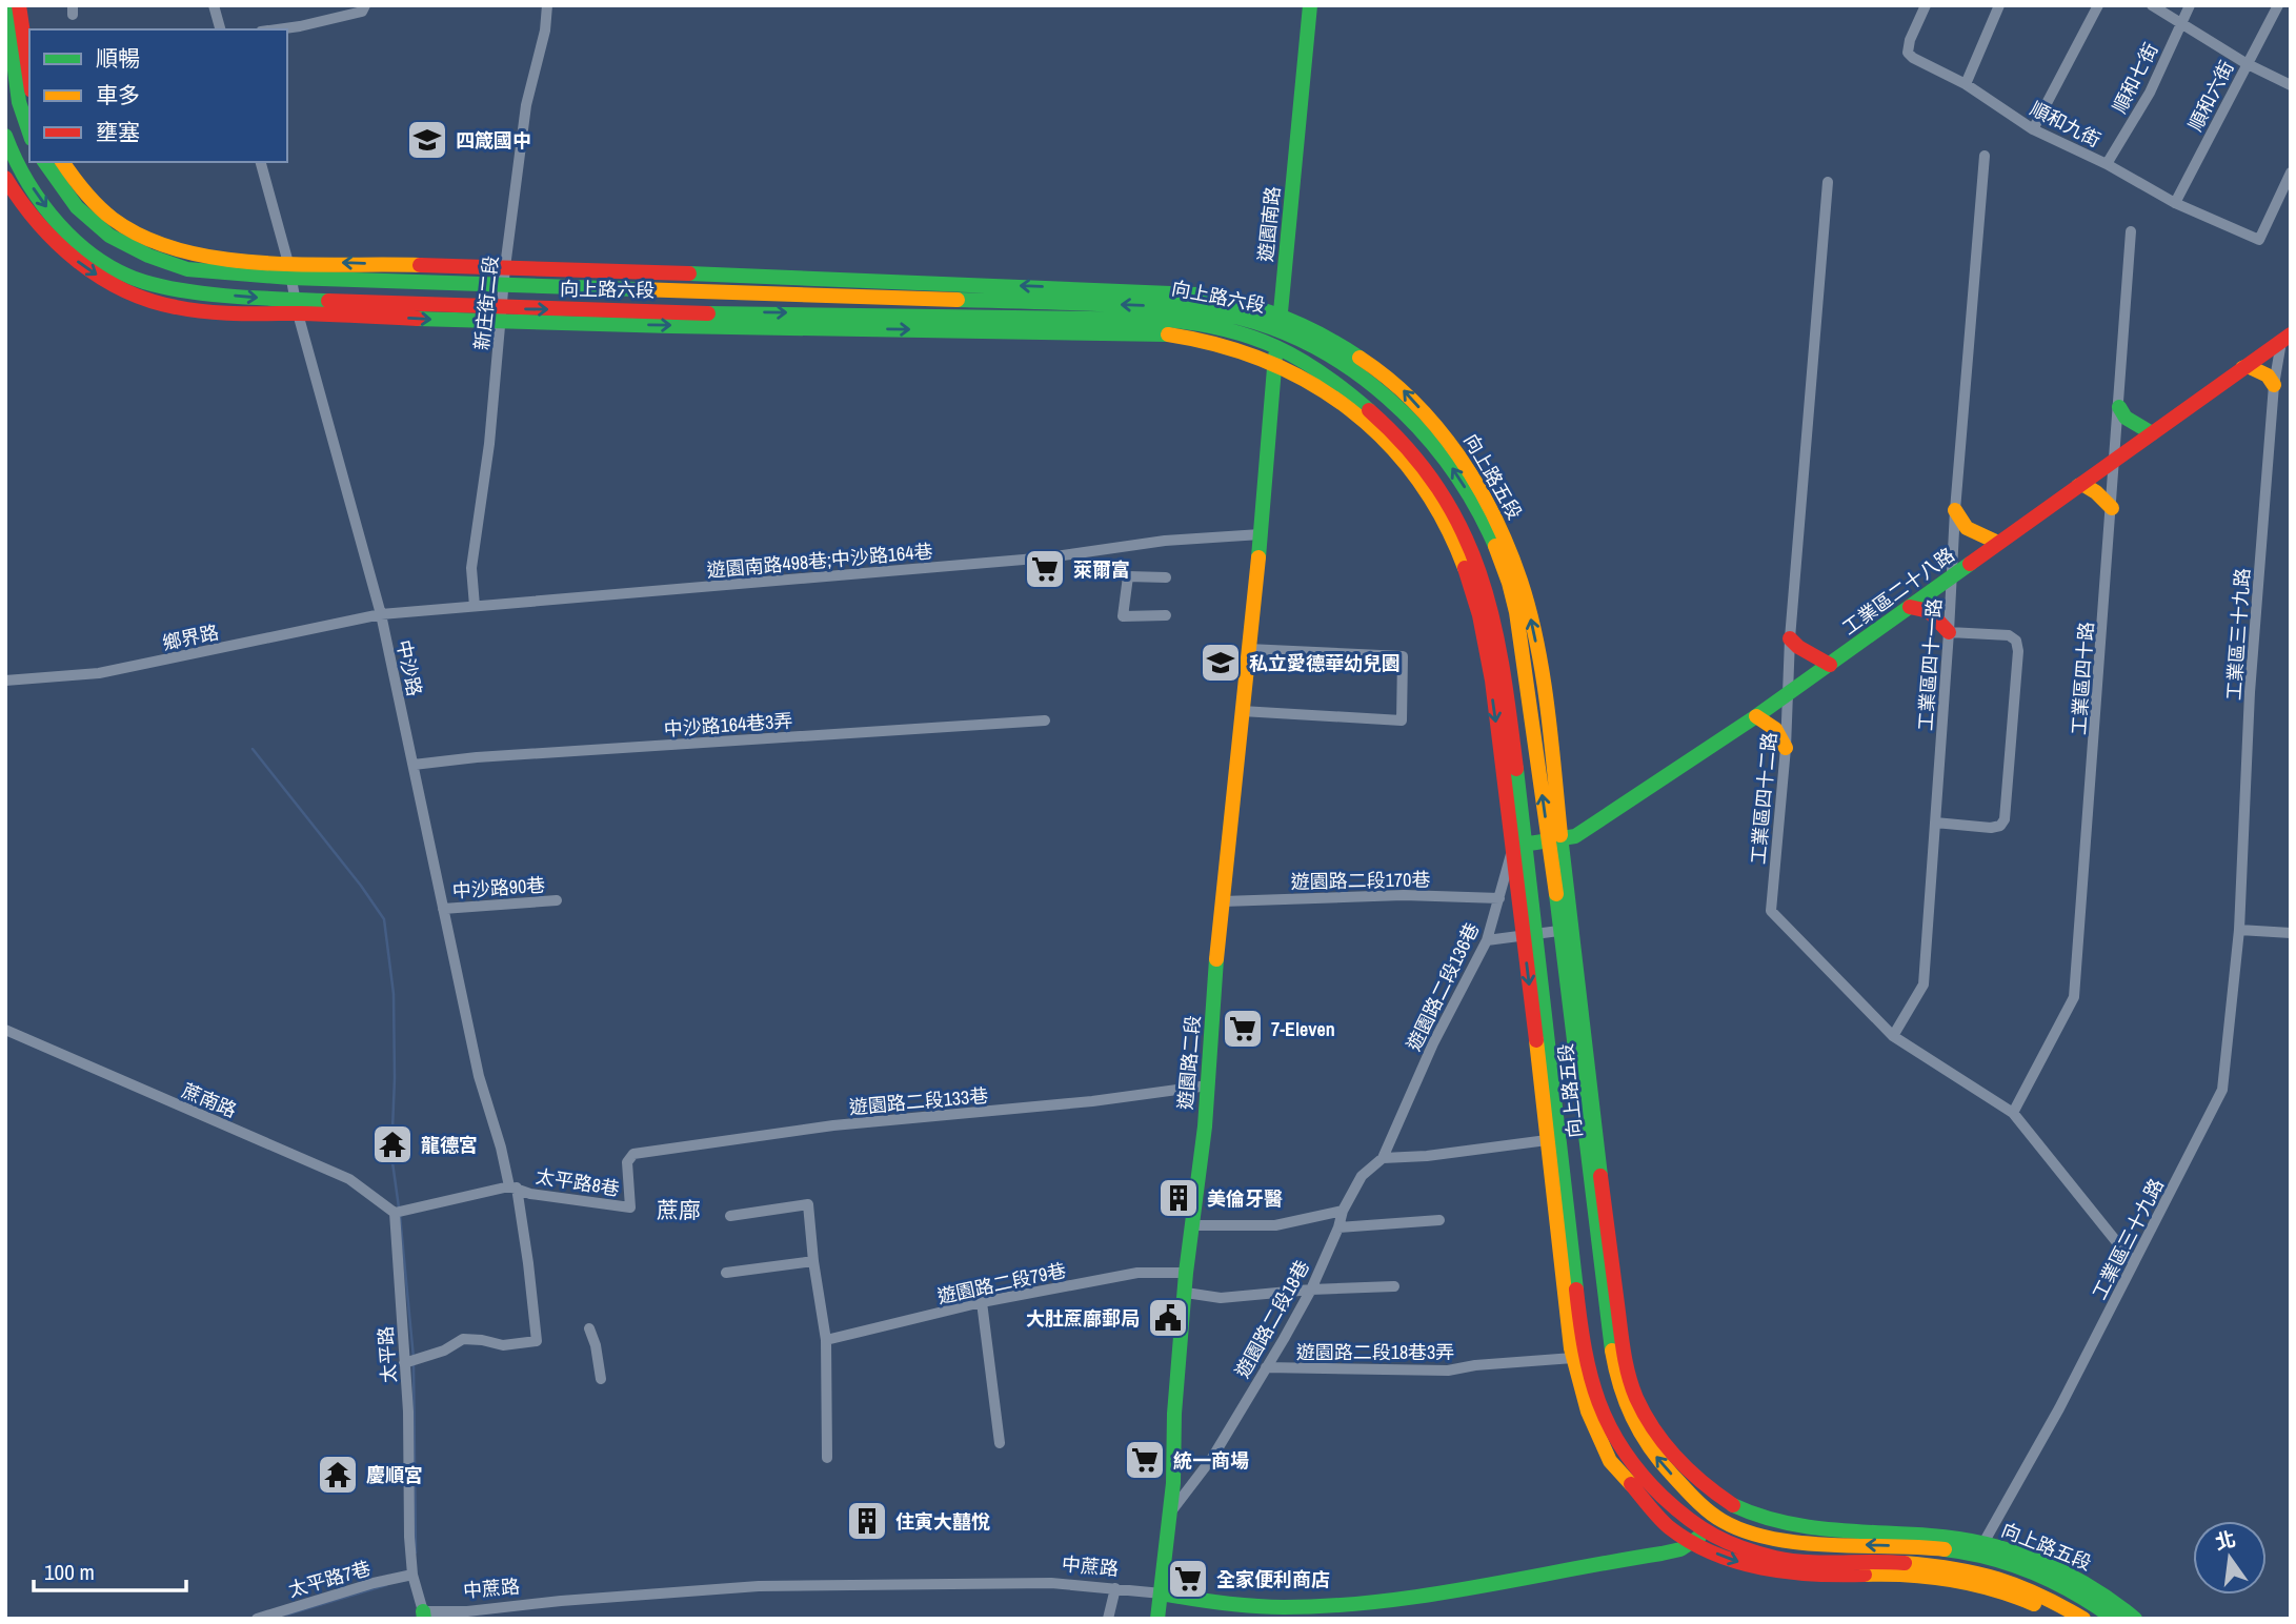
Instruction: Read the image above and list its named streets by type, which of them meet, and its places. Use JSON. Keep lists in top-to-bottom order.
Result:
{
  "streets": {
    "main road": [
      "遊園南路",
      "向上路六段",
      "向上路五段",
      "工業區二十八路",
      "遊園路二段",
      "中蔗路"
    ],
    "street": [
      "順和七街",
      "順和六街",
      "順和九街",
      "新庄街二段",
      "遊園南路498巷;中沙路164巷",
      "工業區三十九路",
      "鄉界路",
      "工業區四十一路",
      "中沙路",
      "工業區四十路",
      "中沙路164巷3弄",
      "工業區四十二路",
      "遊園路二段170巷",
      "中沙路90巷",
      "遊園路二段136巷",
      "蔗南路",
      "遊園路二段133巷",
      "太平路8巷",
      "遊園路二段79巷",
      "遊園路二段18巷",
      "遊園路二段18巷3弄",
      "太平路",
      "太平路7巷"
    ]
  },
  "crossings": [
    ["順和七街", "順和九街"],
    ["順和六街", "順和九街"],
    ["遊園南路", "向上路六段"],
    ["遊園南路", "向上路五段"],
    ["遊園南路", "遊園南路498巷;中沙路164巷"],
    ["遊園南路", "遊園路二段"],
    ["向上路六段", "新庄街二段"],
    ["向上路六段", "向上路五段"],
    ["向上路六段", "中沙路"],
    ["新庄街二段", "遊園南路498巷;中沙路164巷"],
    ["向上路五段", "工業區二十八路"],
    ["向上路五段", "工業區三十九路"],
    ["向上路五段", "遊園路二段136巷"],
    ["向上路五段", "遊園路二段18巷3弄"],
    ["向上路五段", "中蔗路"],
    ["遊園南路498巷;中沙路164巷", "鄉界路"],
    ["遊園南路498巷;中沙路164巷", "中沙路"],
    ["遊園南路498巷;中沙路164巷", "遊園路二段"],
    ["工業區二十八路", "工業區三十九路"],
    ["工業區二十八路", "工業區四十一路"],
    ["工業區二十八路", "工業區四十路"],
    ["工業區二十八路", "工業區四十二路"],
    ["工業區二十八路", "遊園路二段136巷"],
    ["工業區三十九路", "工業區四十二路"],
    ["鄉界路", "中沙路"],
    ["工業區四十一路", "工業區四十二路"],
    ["中沙路", "中沙路164巷3弄"],
    ["中沙路", "中沙路90巷"],
    ["中沙路", "太平路8巷"],
    ["中沙路", "太平路"],
    ["工業區四十路", "工業區四十二路"],
    ["遊園路二段170巷", "遊園路二段136巷"],
    ["遊園路二段170巷", "遊園路二段"],
    ["遊園路二段136巷", "遊園路二段18巷"],
    ["遊園路二段", "遊園路二段133巷"],
    ["遊園路二段", "遊園路二段79巷"],
    ["遊園路二段", "遊園路二段18巷"],
    ["遊園路二段", "中蔗路"],
    ["蔗南路", "太平路"],
    ["遊園路二段133巷", "太平路8巷"],
    ["遊園路二段18巷", "遊園路二段18巷3弄"],
    ["太平路", "中蔗路"],
    ["太平路", "太平路7巷"]
  ],
  "districts": ["蔗廍"],
  "places": {
    "school or university": ["四箴國中", "私立愛德華幼兒園"],
    "supermarket": [
      "萊爾富",
      "7-Eleven",
      "統一商場",
      "全家便利商店"
    ],
    "temple": ["龍德宮", "慶順宮"],
    "building": ["美倫牙醫", "住寅大囍悅"],
    "public building": ["大肚蔗廍郵局"]
  },
  "legend": ["順暢", "車多", "壅塞"],
  "scale_bar": "100 m",
  "north": "top"
}
